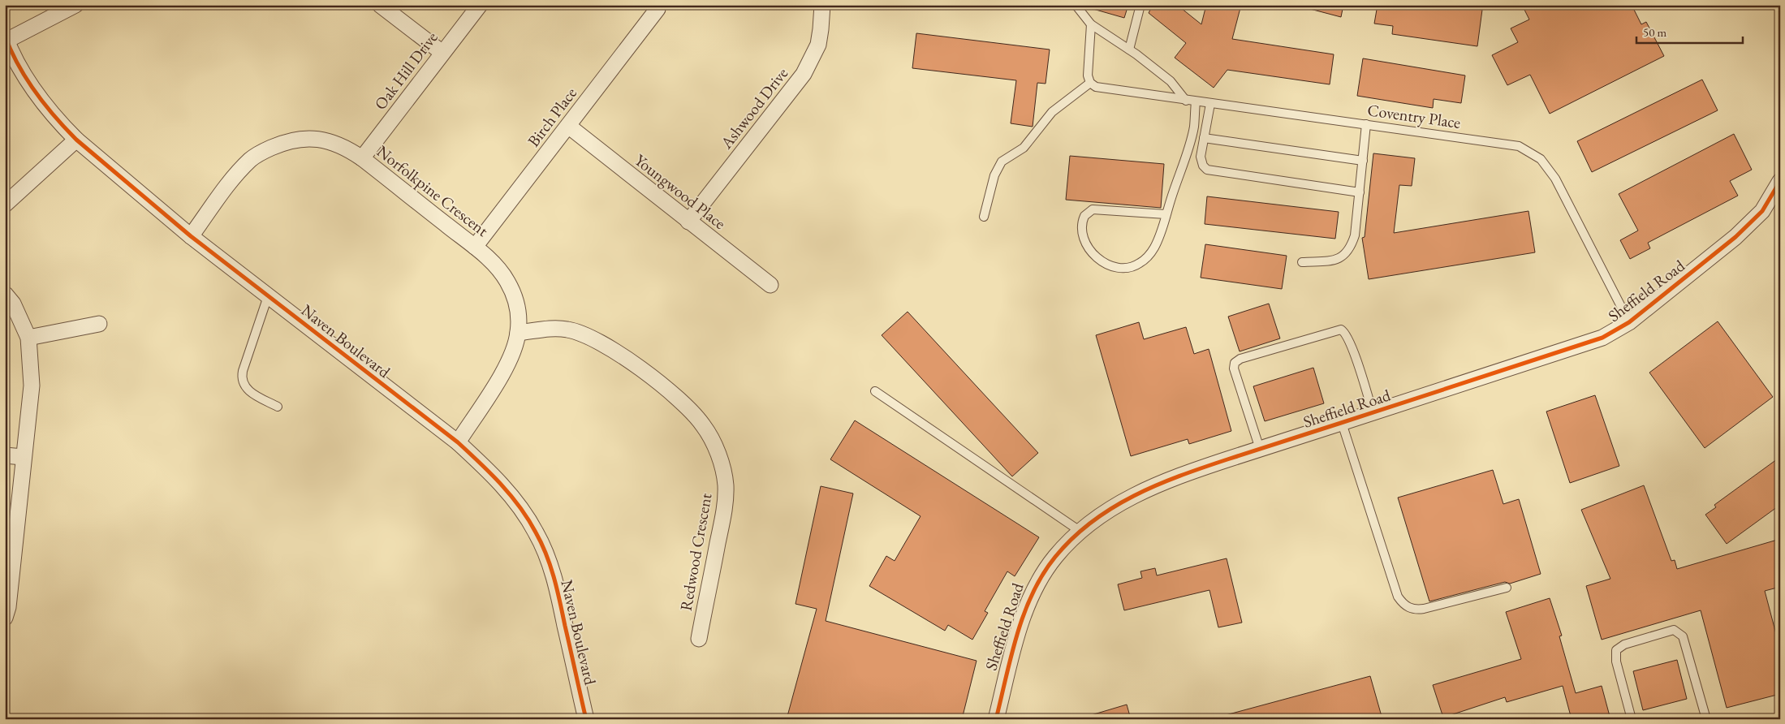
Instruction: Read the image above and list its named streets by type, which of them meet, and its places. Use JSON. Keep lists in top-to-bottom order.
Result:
{
  "streets": {
    "street": [
      "Oak Hill Drive",
      "Ashwood Drive",
      "Birch Place",
      "Norfolkpine Crescent",
      "Youngwood Place",
      "Sheffield Road",
      "Naven Boulevard",
      "Redwood Crescent"
    ],
    "lane": ["Coventry Place"]
  },
  "crossings": [
    ["Oak Hill Drive", "Norfolkpine Crescent"],
    ["Ashwood Drive", "Youngwood Place"],
    ["Coventry Place", "Sheffield Road"],
    ["Birch Place", "Norfolkpine Crescent"],
    ["Birch Place", "Youngwood Place"],
    ["Norfolkpine Crescent", "Naven Boulevard"],
    ["Norfolkpine Crescent", "Redwood Crescent"]
  ],
  "scale_bar": "50 m"
}
